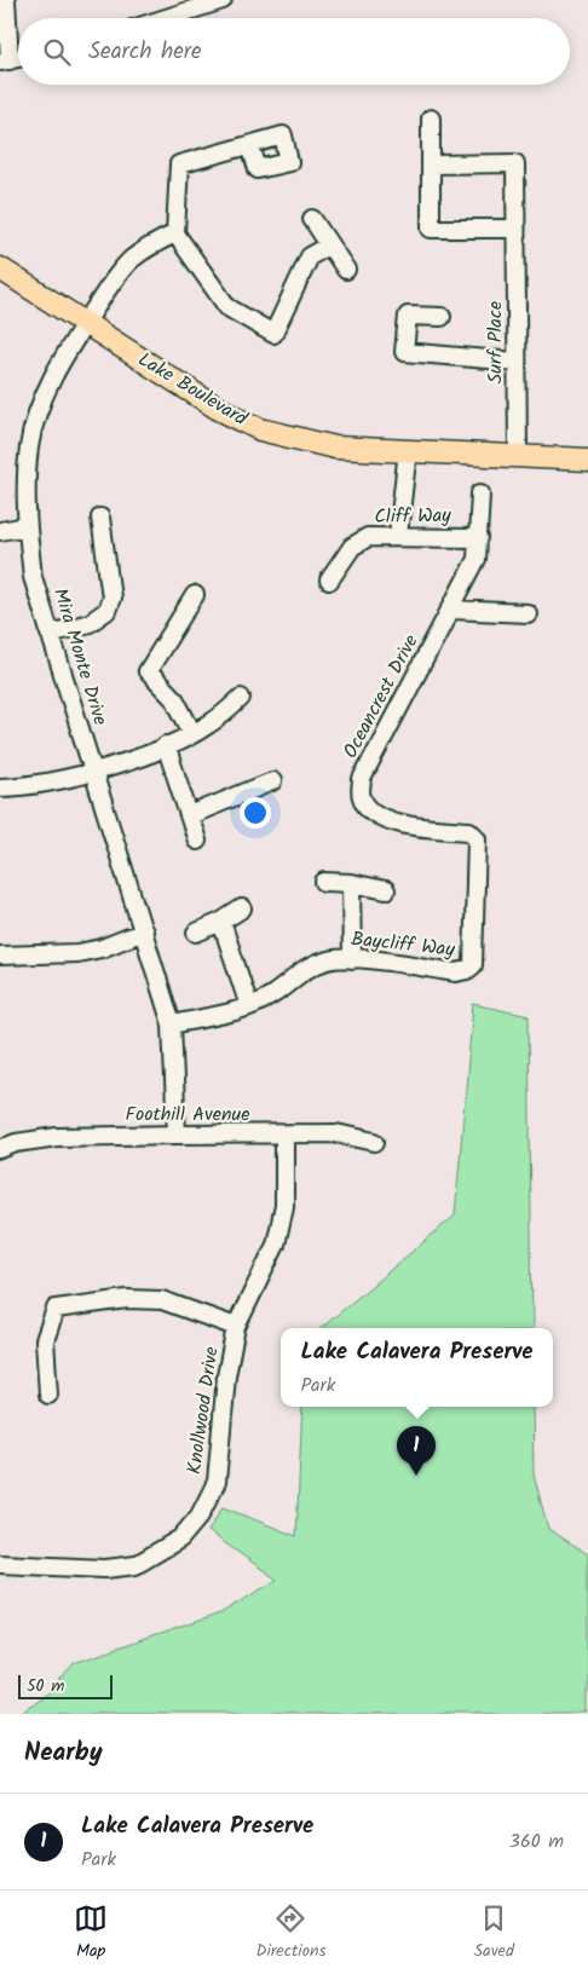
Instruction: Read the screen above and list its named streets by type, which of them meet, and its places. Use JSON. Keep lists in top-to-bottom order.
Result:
{
  "streets": {
    "main road": ["Lake Boulevard"],
    "street": [
      "Surf Place",
      "Cliff Way",
      "Mira Monte Drive",
      "Oceancrest Drive",
      "Baycliff Way",
      "Foothill Avenue",
      "Knollwood Drive"
    ]
  },
  "crossings": [
    ["Surf Place", "Lake Boulevard"],
    ["Lake Boulevard", "Mira Monte Drive"],
    ["Cliff Way", "Oceancrest Drive"],
    ["Mira Monte Drive", "Baycliff Way"],
    ["Mira Monte Drive", "Foothill Avenue"],
    ["Oceancrest Drive", "Baycliff Way"],
    ["Foothill Avenue", "Knollwood Drive"]
  ],
  "scale_bar": "50 m",
  "page": {
    "search": "Search here",
    "popup": ["Lake Calavera Preserve", "Park"],
    "pins": "1",
    "scale": "50 m",
    "heading": "Nearby",
    "list": [
      {
        "mark": "1",
        "name": "Lake Calavera Preserve",
        "note": "Park",
        "value": "360 m"
      }
    ],
    "nav": ["Map", "Directions", "Saved"]
  }
}
